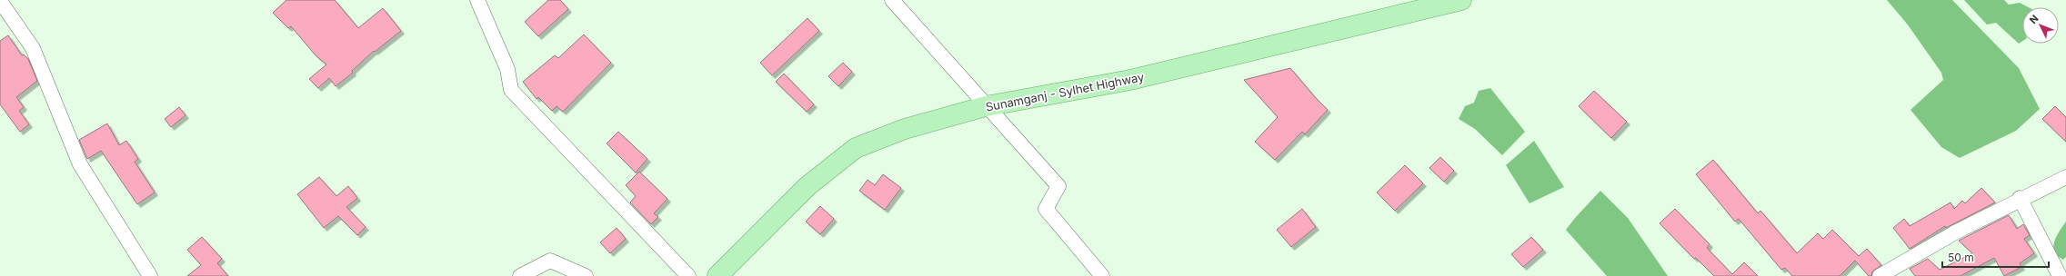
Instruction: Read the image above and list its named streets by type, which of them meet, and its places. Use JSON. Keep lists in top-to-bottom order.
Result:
{
  "streets": {
    "main road": ["Sunamganj - Sylhet Highway"]
  },
  "scale_bar": "50 m",
  "north": "top left"
}
